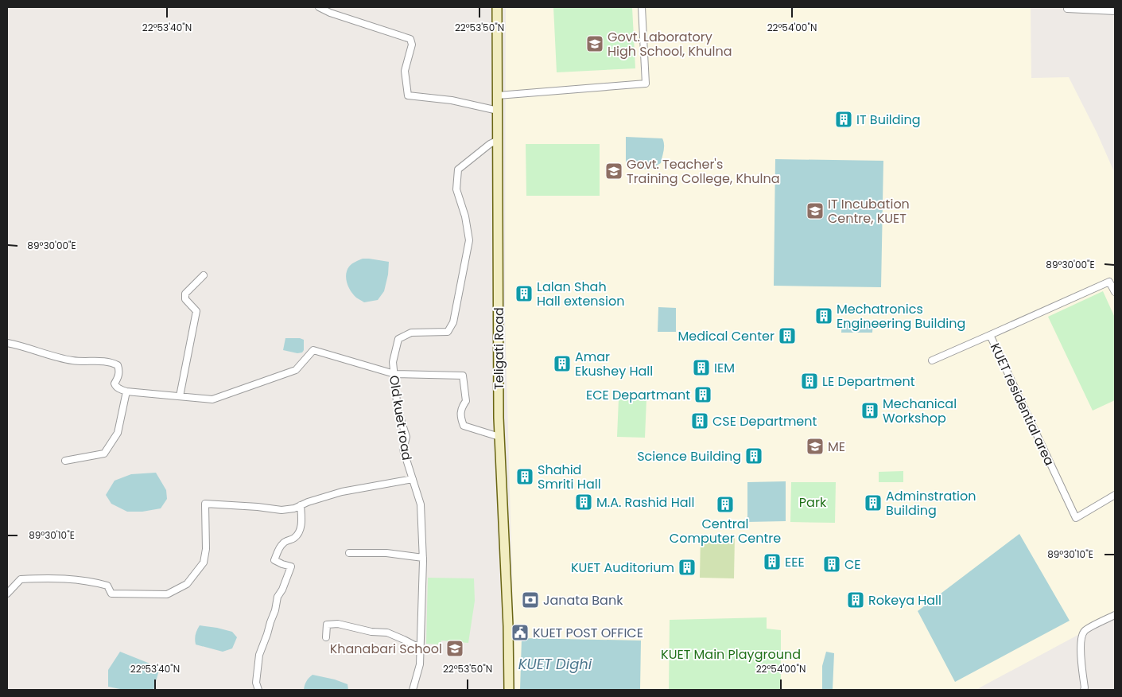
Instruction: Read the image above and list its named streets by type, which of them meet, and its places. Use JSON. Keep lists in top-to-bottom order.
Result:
{
  "streets": {
    "main road": ["Teligati Road"],
    "street": ["KUET residential area", "Old kuet road"]
  },
  "crossings": [
    ["Teligati Road", "Old kuet road"]
  ],
  "water": ["KUET Dighi"],
  "parks": ["Park", "KUET Main Playground"],
  "places": {
    "school or university": [
      "Govt. Laboratory High School, Khulna",
      "Govt. Teacher's Training College, Khulna",
      "IT Incubation Centre, KUET",
      "ME",
      "Khanabari School"
    ],
    "building": [
      "IT Building",
      "Lalan Shah Hall extension",
      "Mechatronics Engineering Building",
      "Medical Center",
      "Amar Ekushey Hall",
      "IEM",
      "LE Department",
      "ECE Departmant",
      "Mechanical Workshop",
      "CSE Department",
      "Science Building",
      "Shahid Smriti Hall",
      "M.A. Rashid Hall",
      "Adminstration Building",
      "Central Computer Centre",
      "EEE",
      "CE",
      "KUET Auditorium",
      "Rokeya Hall"
    ],
    "bank": ["Janata Bank"],
    "public building": ["KUET POST OFFICE"]
  },
  "coordinates": [
    "22°53'40\"N",
    "22°53'50\"N",
    "22°54'00\"N",
    "89°30'00\"E",
    "89°30'10\"E"
  ]
}
